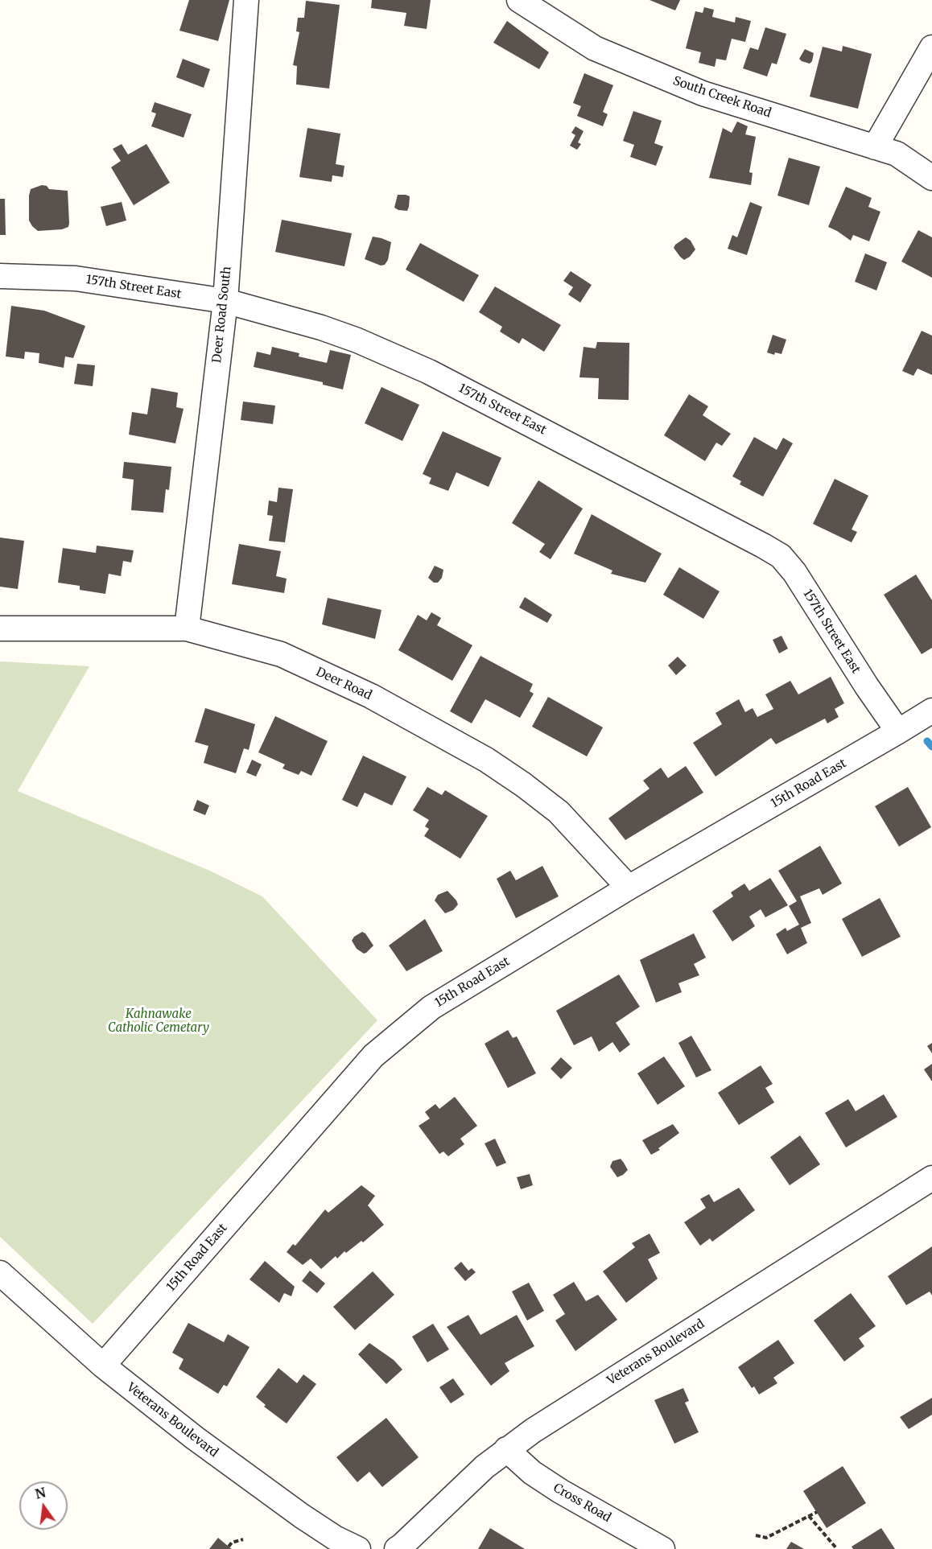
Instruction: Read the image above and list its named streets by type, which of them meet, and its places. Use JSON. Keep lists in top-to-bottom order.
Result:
{
  "streets": {
    "street": [
      "South Creek Road",
      "157th Street East",
      "Deer Road South",
      "Deer Road",
      "15th Road East",
      "Veterans Boulevard",
      "Cross Road"
    ]
  },
  "crossings": [
    ["157th Street East", "Deer Road South"],
    ["157th Street East", "15th Road East"],
    ["Deer Road South", "Deer Road"],
    ["Deer Road", "15th Road East"],
    ["15th Road East", "Veterans Boulevard"],
    ["Veterans Boulevard", "Cross Road"]
  ],
  "parks": ["Kahnawake Catholic Cemetary"],
  "north": "top"
}
